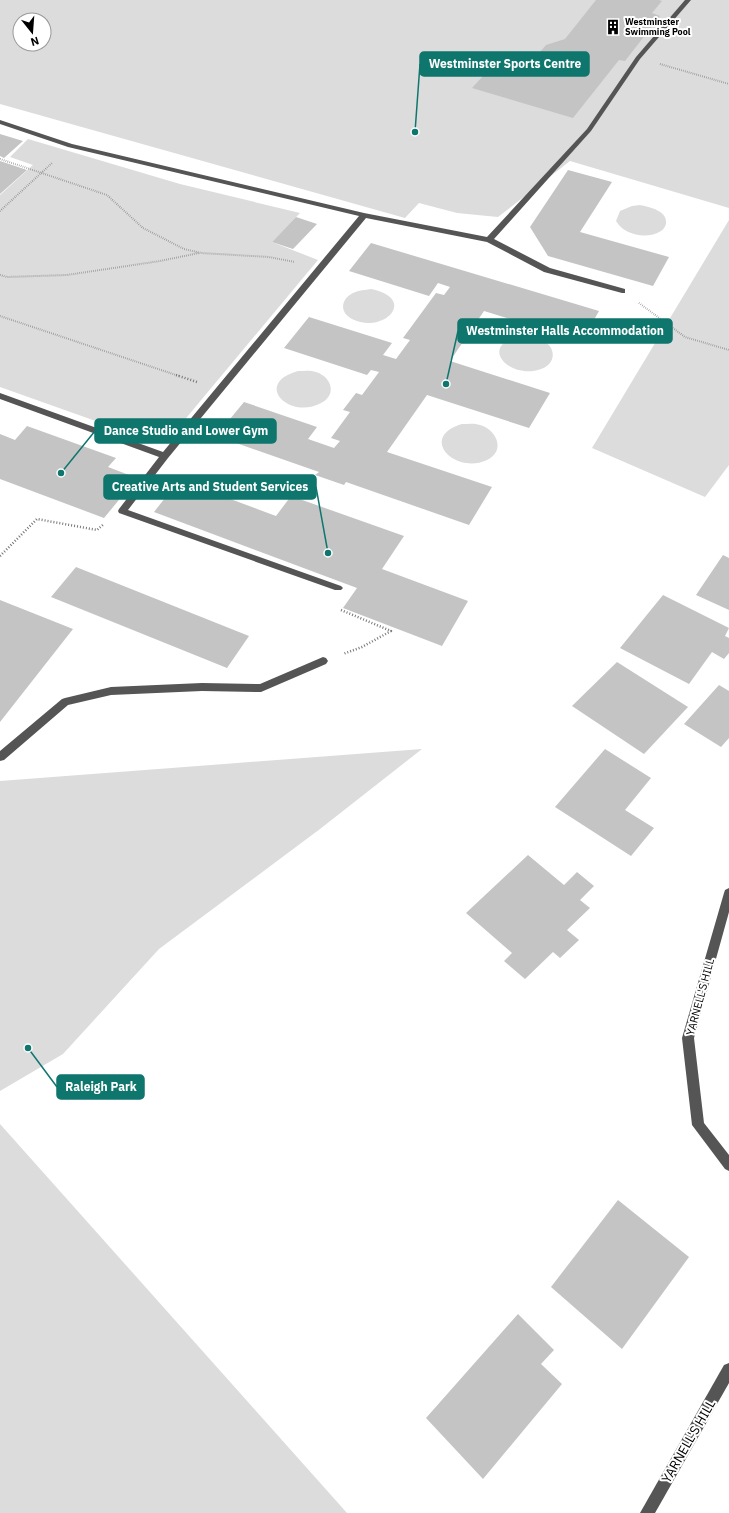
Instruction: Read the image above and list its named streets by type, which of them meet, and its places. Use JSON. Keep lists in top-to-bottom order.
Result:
{
  "streets": {
    "street": ["YARNELL'S HILL"]
  },
  "places": {
    "building": ["Westminster Swimming Pool"],
    "other": [
      "Westminster Sports Centre",
      "Westminster Halls Accommodation",
      "Dance Studio and Lower Gym",
      "Creative Arts and Student Services",
      "Raleigh Park"
    ]
  },
  "north": "bottom"
}
